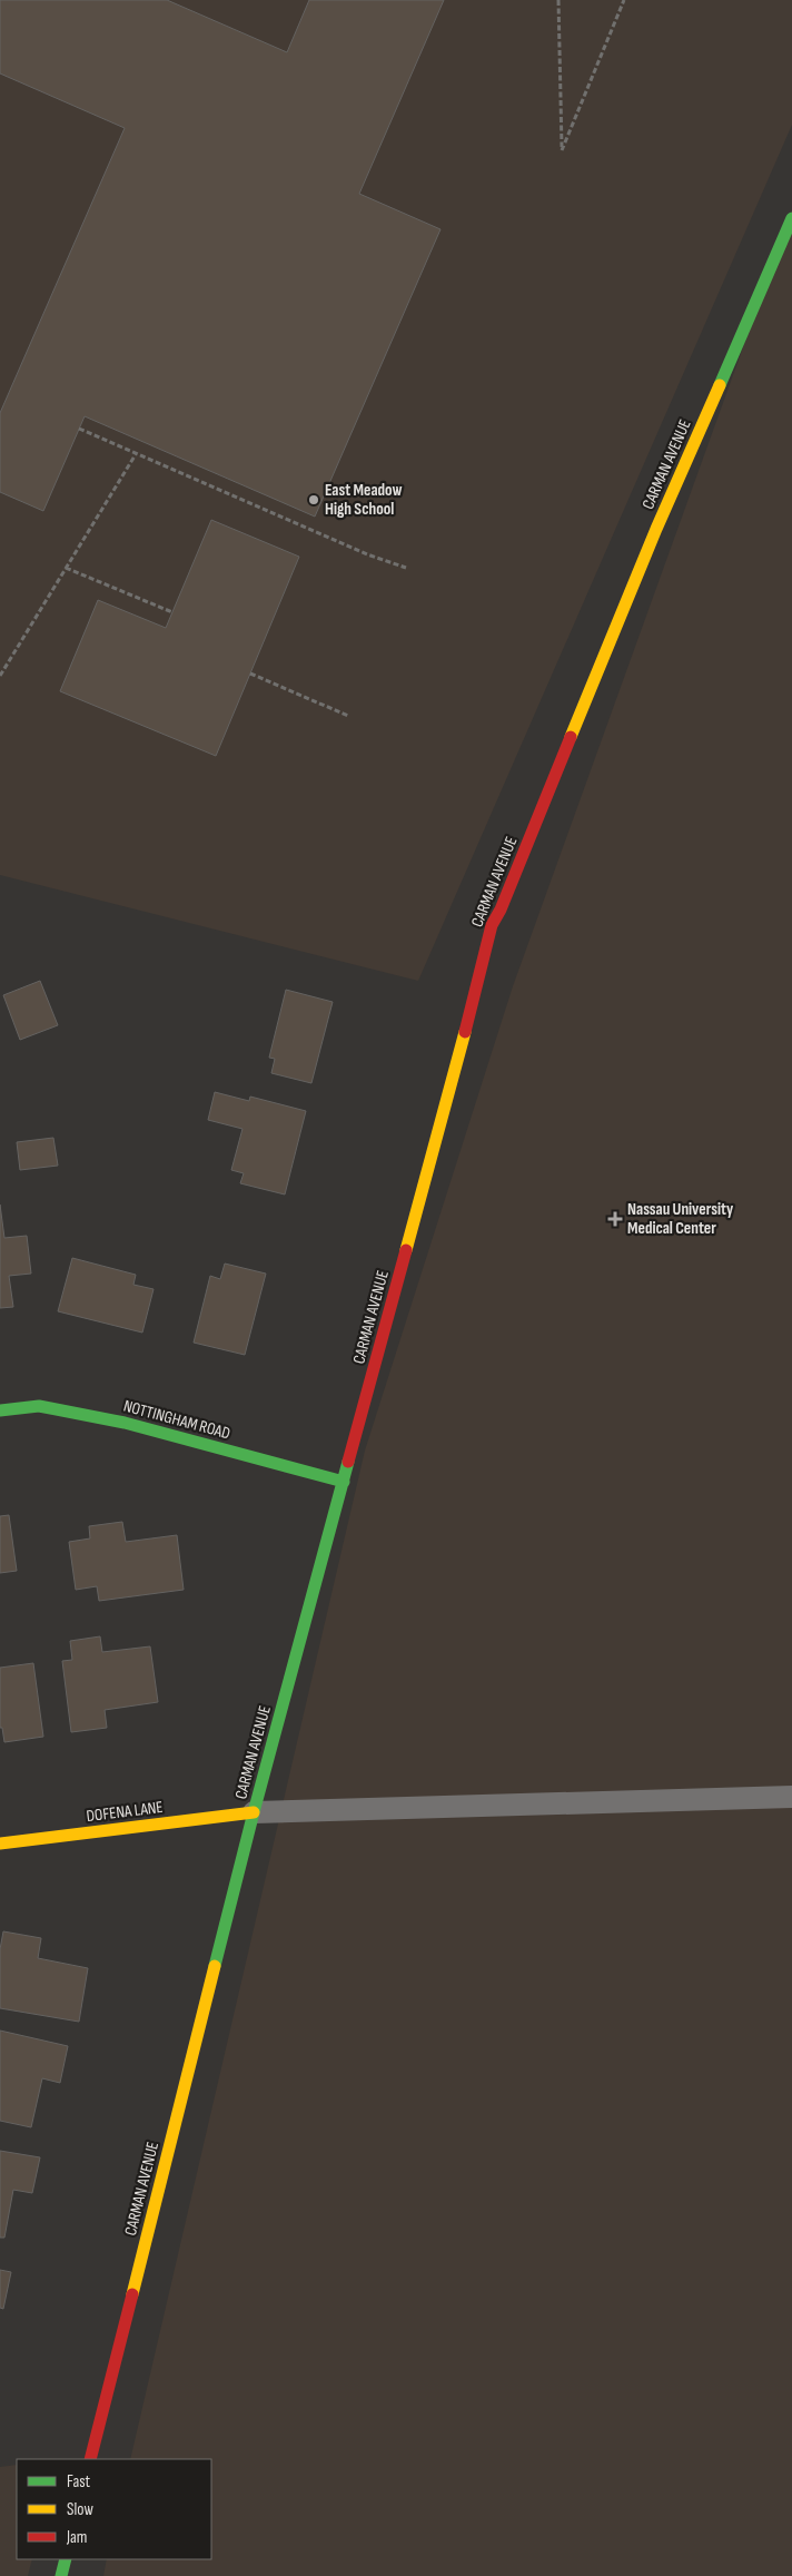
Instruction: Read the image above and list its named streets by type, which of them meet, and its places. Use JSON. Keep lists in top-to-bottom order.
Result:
{
  "streets": {
    "main road": ["CARMAN AVENUE", "NOTTINGHAM ROAD", "DOFENA LANE"]
  },
  "crossings": [
    ["CARMAN AVENUE", "NOTTINGHAM ROAD"],
    ["CARMAN AVENUE", "DOFENA LANE"]
  ],
  "places": {
    "other": ["East Meadow High School"],
    "health": ["Nassau University Medical Center"]
  },
  "legend": ["Fast", "Slow", "Jam"]
}
